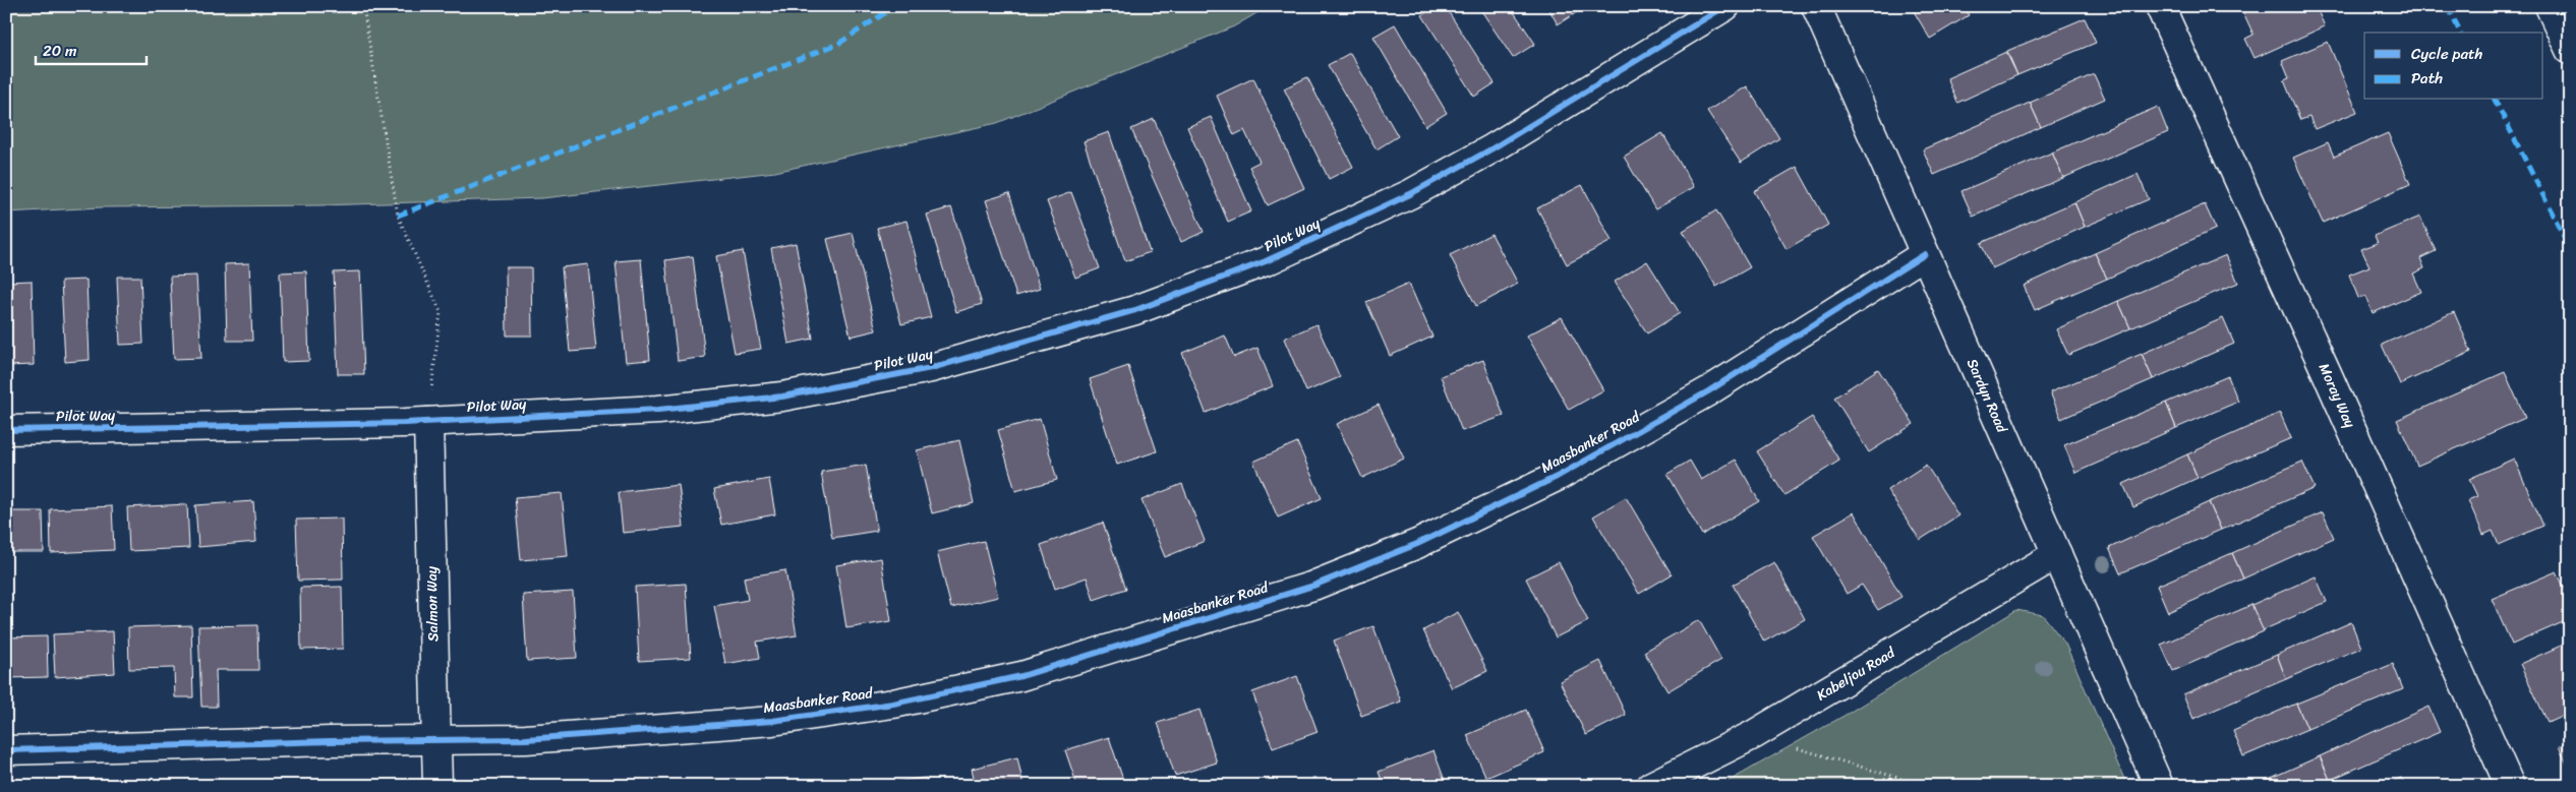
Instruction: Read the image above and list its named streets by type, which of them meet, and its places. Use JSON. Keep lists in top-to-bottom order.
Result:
{
  "streets": {
    "street": [
      "Pilot Way",
      "Sardyn Road",
      "Moray Way",
      "Maasbanker Road",
      "Salmon Way",
      "Kabeljou Road"
    ]
  },
  "crossings": [
    ["Pilot Way", "Salmon Way"],
    ["Sardyn Road", "Maasbanker Road"],
    ["Sardyn Road", "Kabeljou Road"],
    ["Maasbanker Road", "Salmon Way"]
  ],
  "legend": ["Cycle path", "Path"],
  "scale_bar": "20 m"
}
